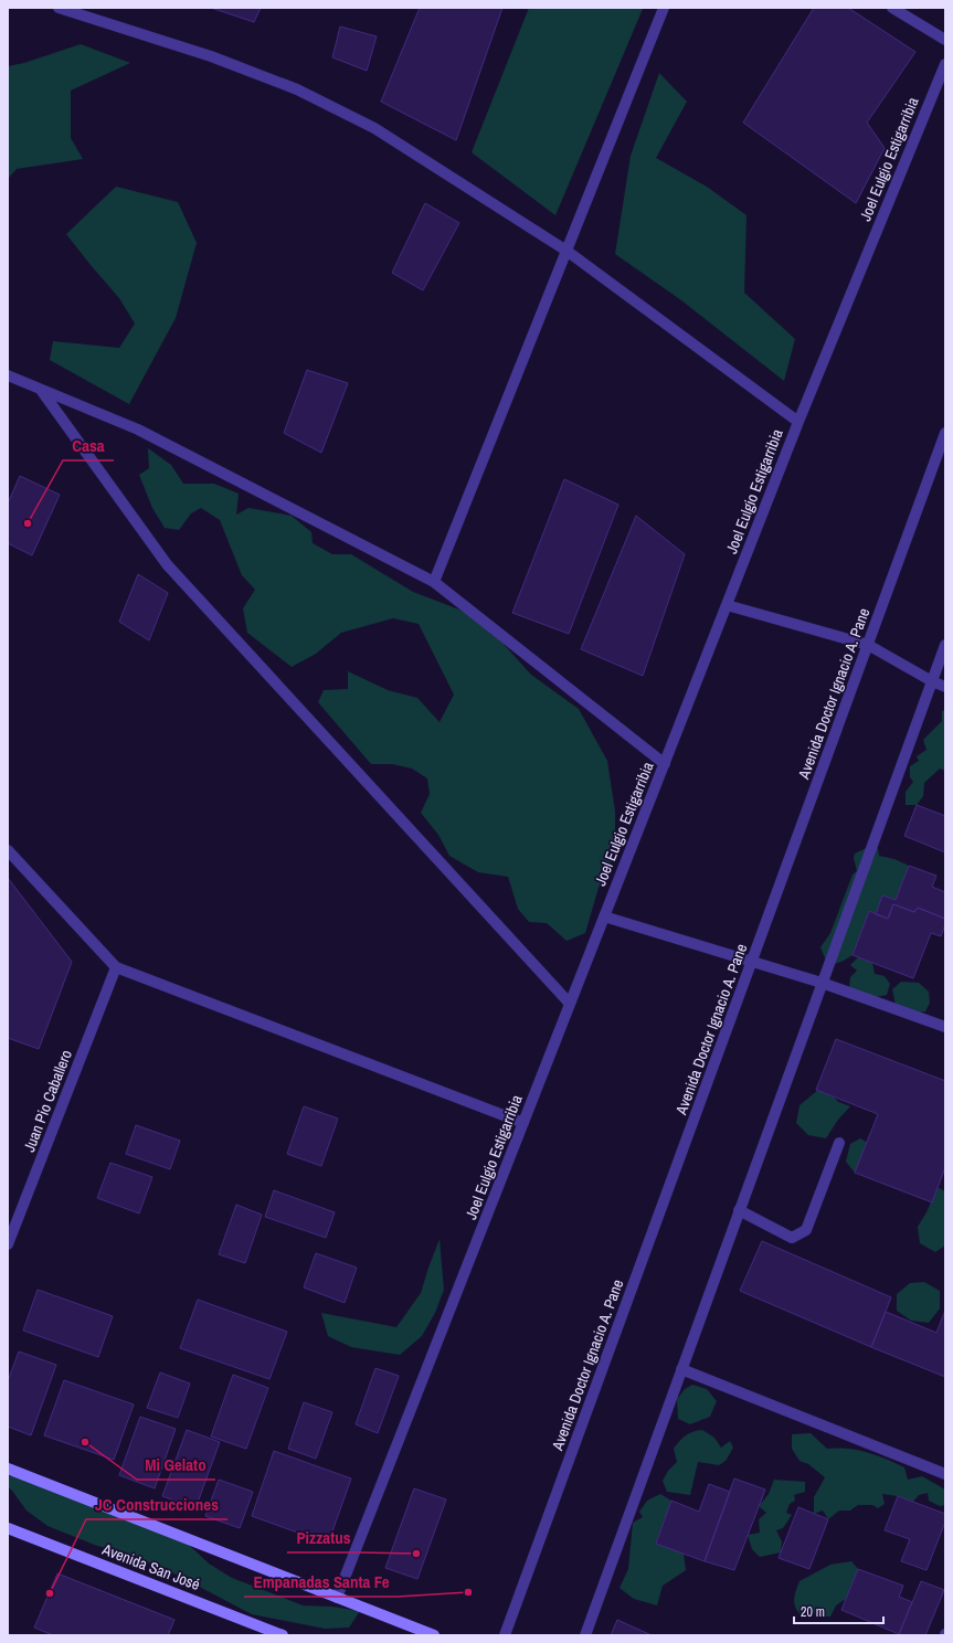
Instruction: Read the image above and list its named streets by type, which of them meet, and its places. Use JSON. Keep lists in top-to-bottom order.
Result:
{
  "streets": {
    "street": [
      "Joel Eulgio Estigarribia",
      "Avenida Doctor Ignacio A. Pane",
      "Juan Pio Caballero",
      "Avenida San José"
    ]
  },
  "places": [
    "Casa",
    "Mi Gelato",
    "Pizzatus",
    "Empanadas Santa Fe",
    "JC Construcciones"
  ],
  "scale_bar": "20 m"
}
